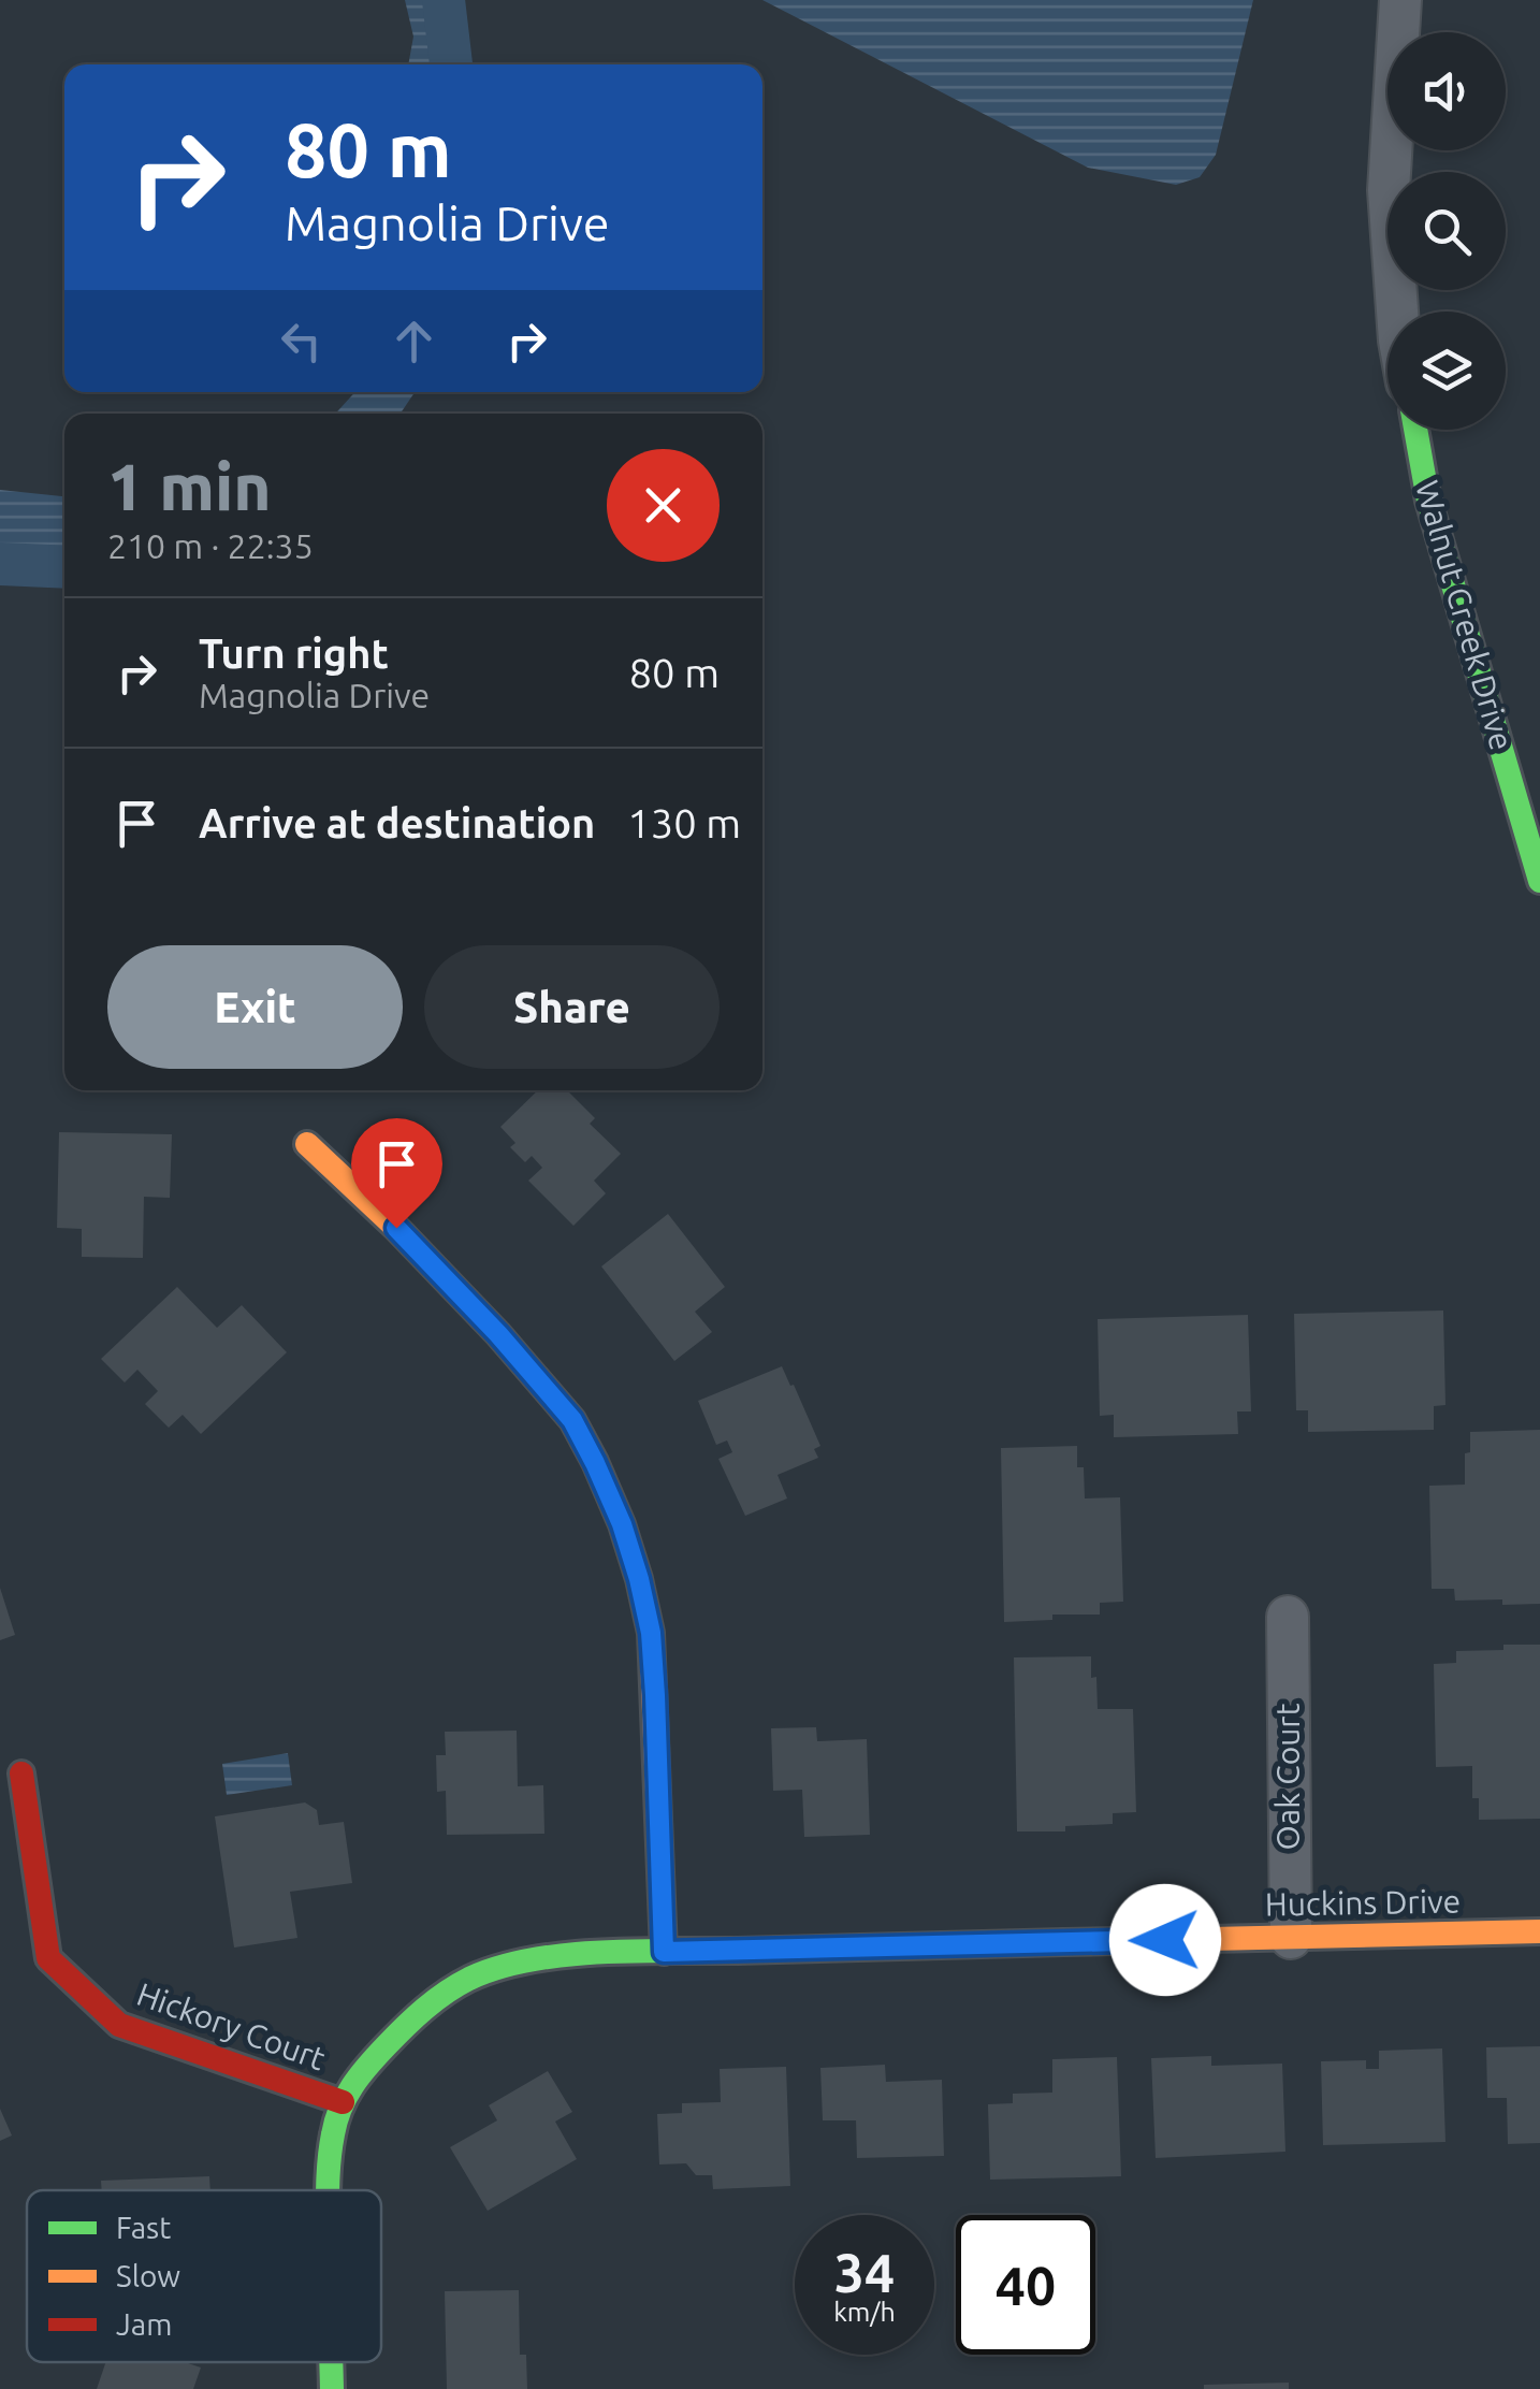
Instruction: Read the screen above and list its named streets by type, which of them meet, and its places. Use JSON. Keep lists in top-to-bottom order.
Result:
{
  "streets": {
    "street": [
      "Walnut Creek Drive",
      "Oak Court",
      "Huckins Drive",
      "Hickory Court"
    ]
  },
  "crossings": [
    ["Oak Court", "Huckins Drive"],
    ["Huckins Drive", "Hickory Court"]
  ],
  "legend": ["Fast", "Slow", "Jam"],
  "page": {
    "turn": ["80 m", "Magnolia Drive"],
    "heading": ["1 min", "210 m · 22:35"],
    "list": [
      {
        "name": "Turn right",
        "note": "Magnolia Drive",
        "value": "80 m"
      },
      {
        "name": "Arrive at destination",
        "value": "130 m"
      }
    ],
    "buttons": ["Exit", "Share"],
    "speed": "34 km/h",
    "limit": "40"
  }
}
